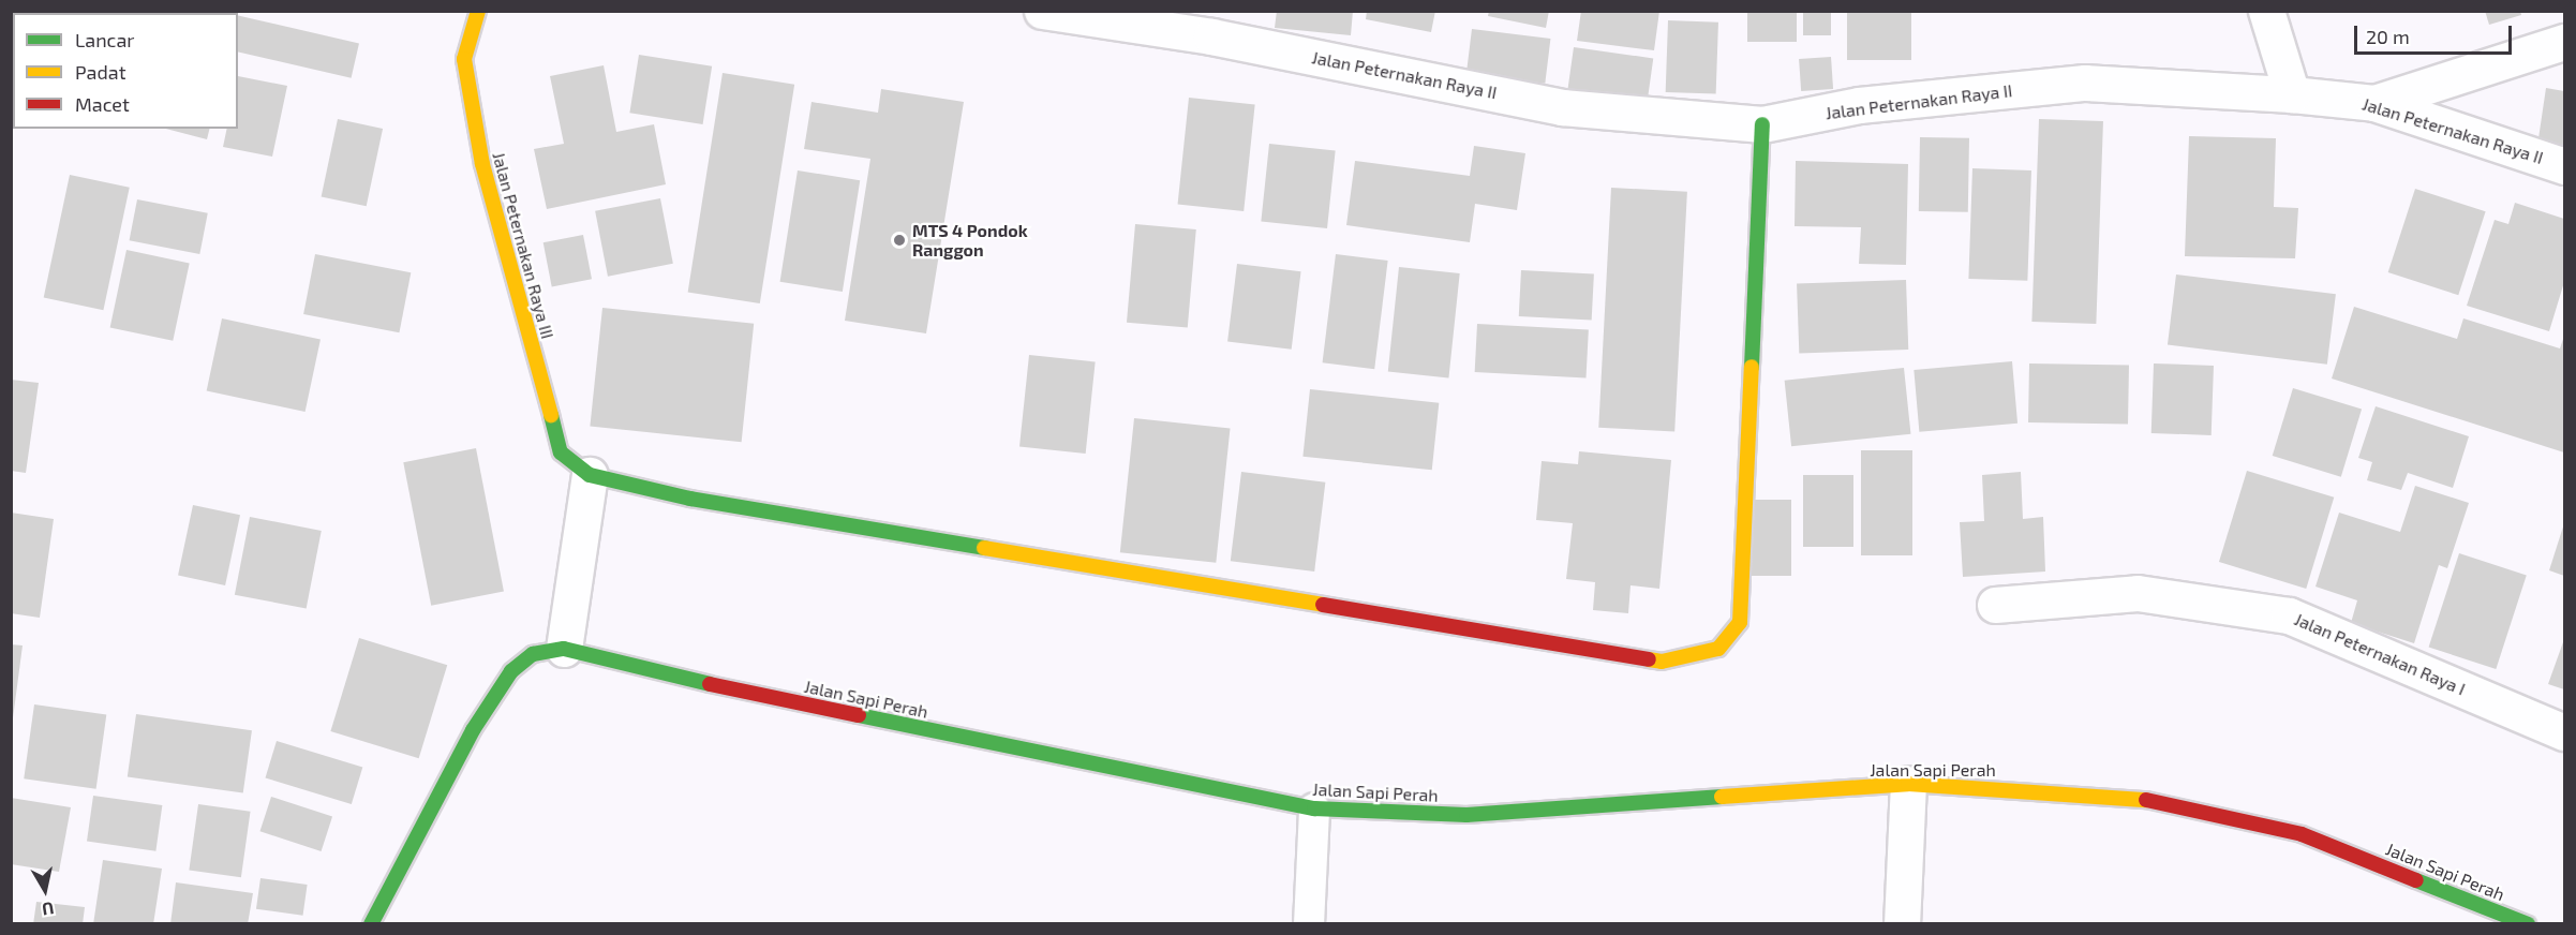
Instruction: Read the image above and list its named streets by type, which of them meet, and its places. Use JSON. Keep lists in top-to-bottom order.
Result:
{
  "streets": {
    "street": [
      "Jalan Peternakan Raya II",
      "Jalan Peternakan Raya III",
      "Jalan Peternakan Raya I",
      "Jalan Sapi Perah"
    ]
  },
  "places": ["MTS 4 Pondok Ranggon"],
  "legend": ["Lancar", "Padat", "Macet"],
  "scale_bar": "20 m",
  "north": "bottom"
}
